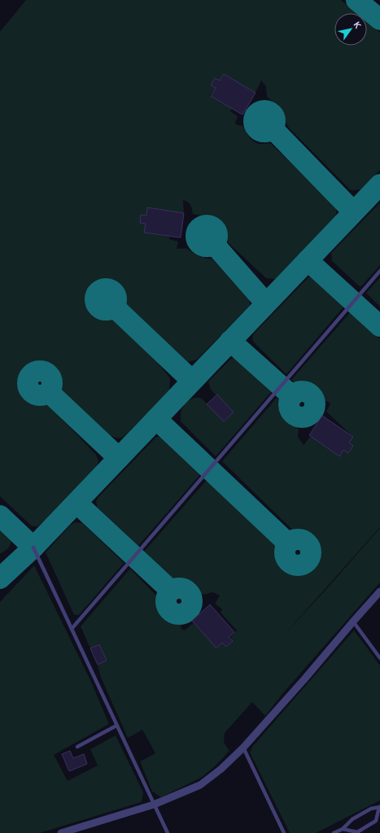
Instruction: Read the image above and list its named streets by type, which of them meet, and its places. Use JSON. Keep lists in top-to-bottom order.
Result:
{
  "north": "top right"
}
